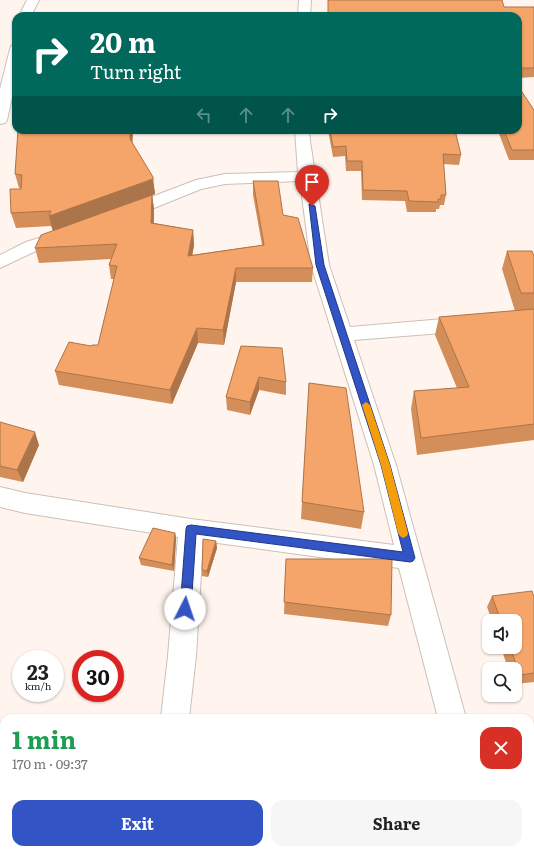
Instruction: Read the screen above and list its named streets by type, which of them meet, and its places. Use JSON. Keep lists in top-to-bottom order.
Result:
{
  "page": {
    "turn": ["20 m", "Turn right"],
    "speed": "23 km/h",
    "limit": "30",
    "heading": ["1 min", "170 m · 09:37"],
    "buttons": ["Exit", "Share"]
  }
}
